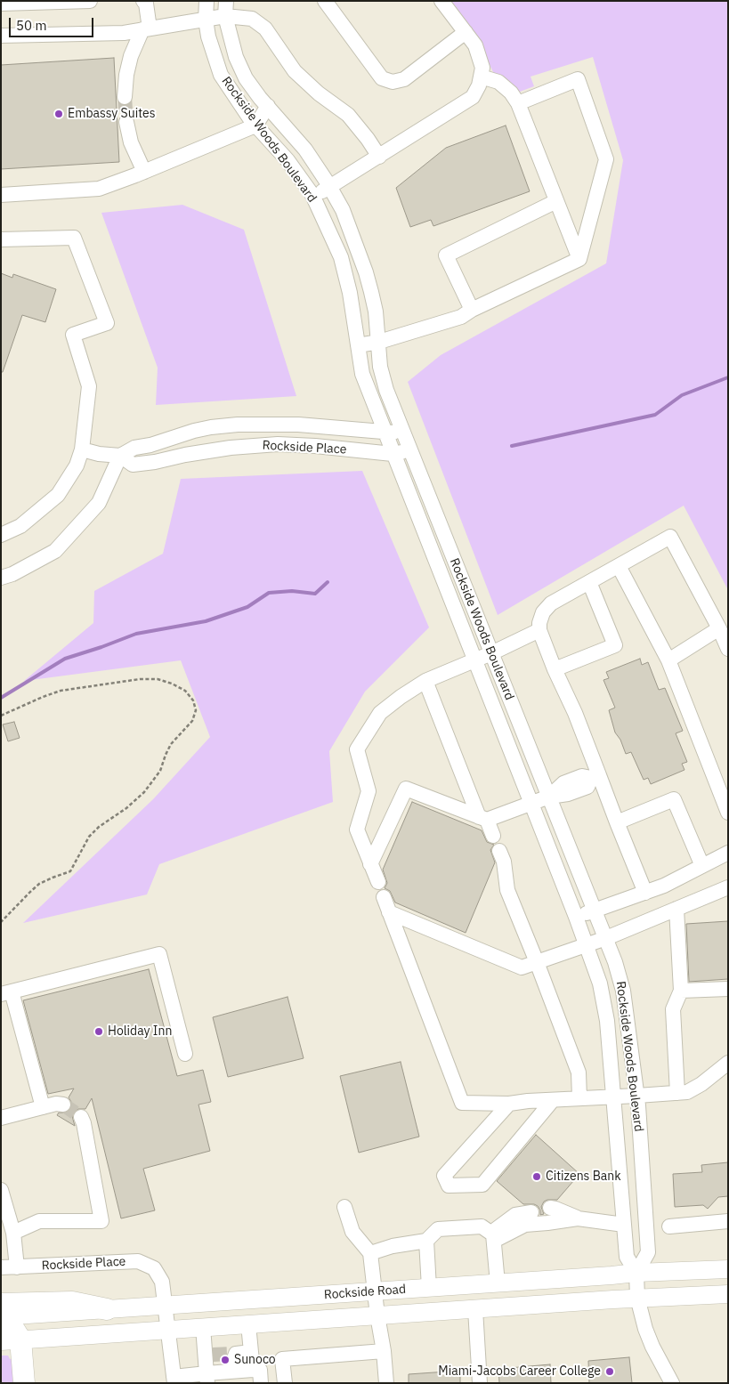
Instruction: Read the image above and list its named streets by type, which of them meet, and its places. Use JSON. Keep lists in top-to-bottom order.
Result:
{
  "streets": {
    "main road": ["Rockside Road"],
    "street": ["Rockside Woods Boulevard", "Rockside Place"]
  },
  "crossings": [
    ["Rockside Woods Boulevard", "Rockside Place"],
    ["Rockside Woods Boulevard", "Rockside Road"],
    ["Rockside Place", "Rockside Road"]
  ],
  "places": [
    "Embassy Suites",
    "Holiday Inn",
    "Citizens Bank",
    "Sunoco",
    "Miami-Jacobs Career College"
  ],
  "scale_bar": "50 m"
}
